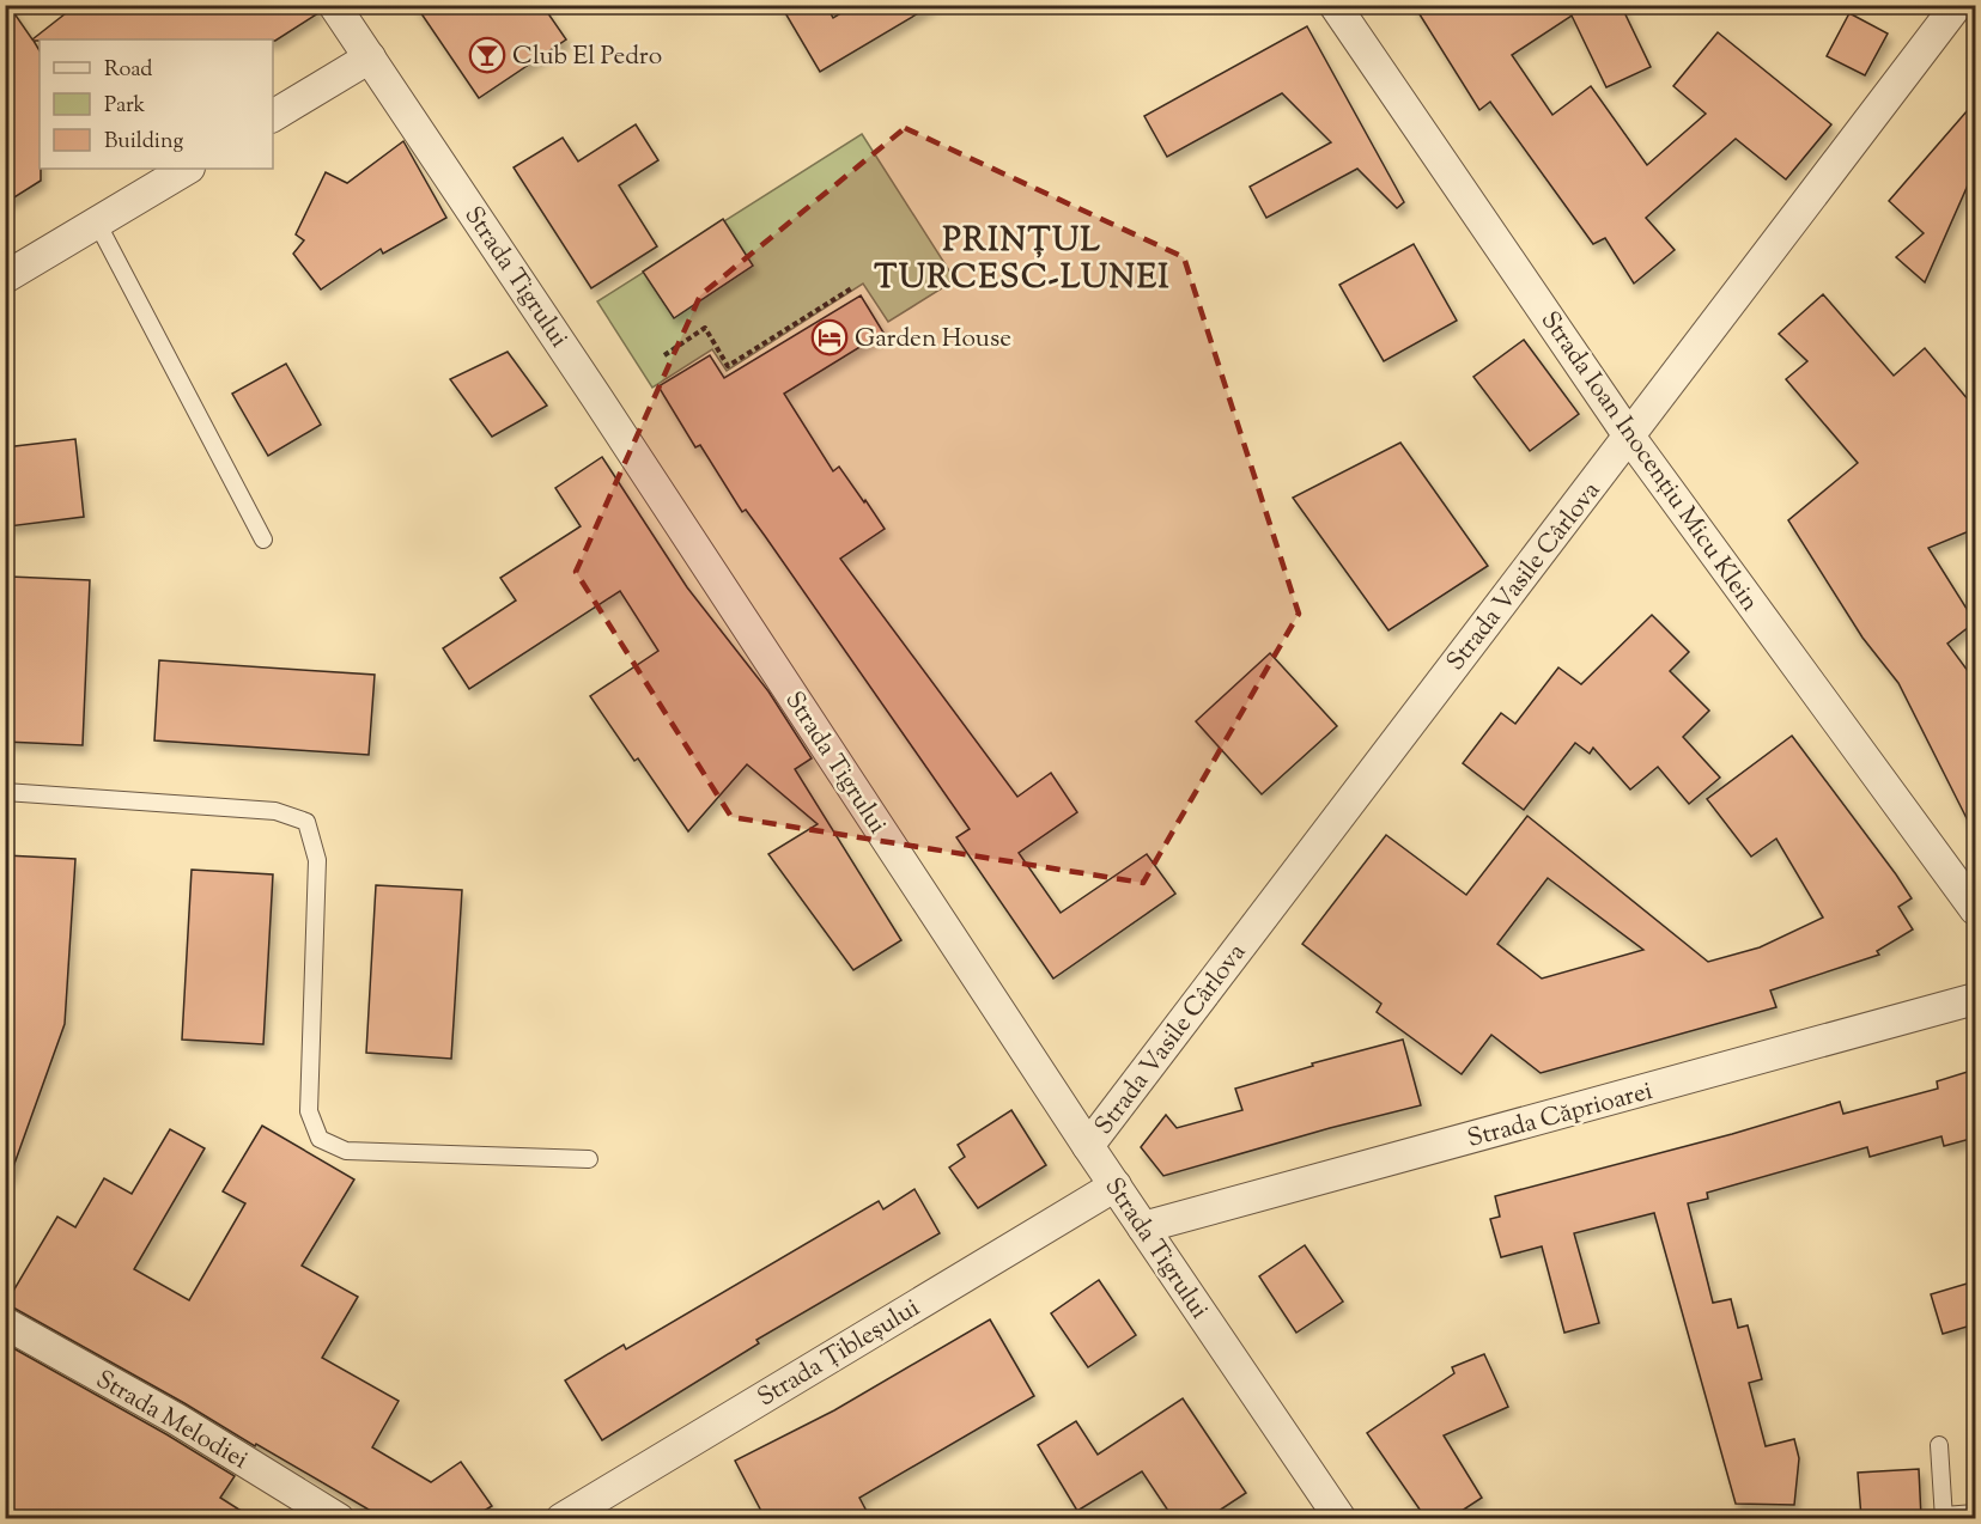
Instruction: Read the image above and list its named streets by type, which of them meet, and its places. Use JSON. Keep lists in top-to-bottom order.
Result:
{
  "streets": {
    "street": [
      "Strada Tigrului",
      "Strada Ioan Inocențiu Micu Klein",
      "Strada Vasile Cârlova",
      "Strada Căprioarei",
      "Strada Țibleșului",
      "Strada Melodiei"
    ]
  },
  "crossings": [
    ["Strada Tigrului", "Strada Vasile Cârlova"],
    ["Strada Tigrului", "Strada Căprioarei"],
    ["Strada Tigrului", "Strada Țibleșului"],
    ["Strada Ioan Inocențiu Micu Klein", "Strada Vasile Cârlova"]
  ],
  "districts": ["PRINȚUL TURCESC-LUNEI"],
  "places": {
    "bar": ["Club El Pedro"],
    "hotel": ["Garden House"]
  },
  "legend": ["Road", "Park", "Building"]
}
